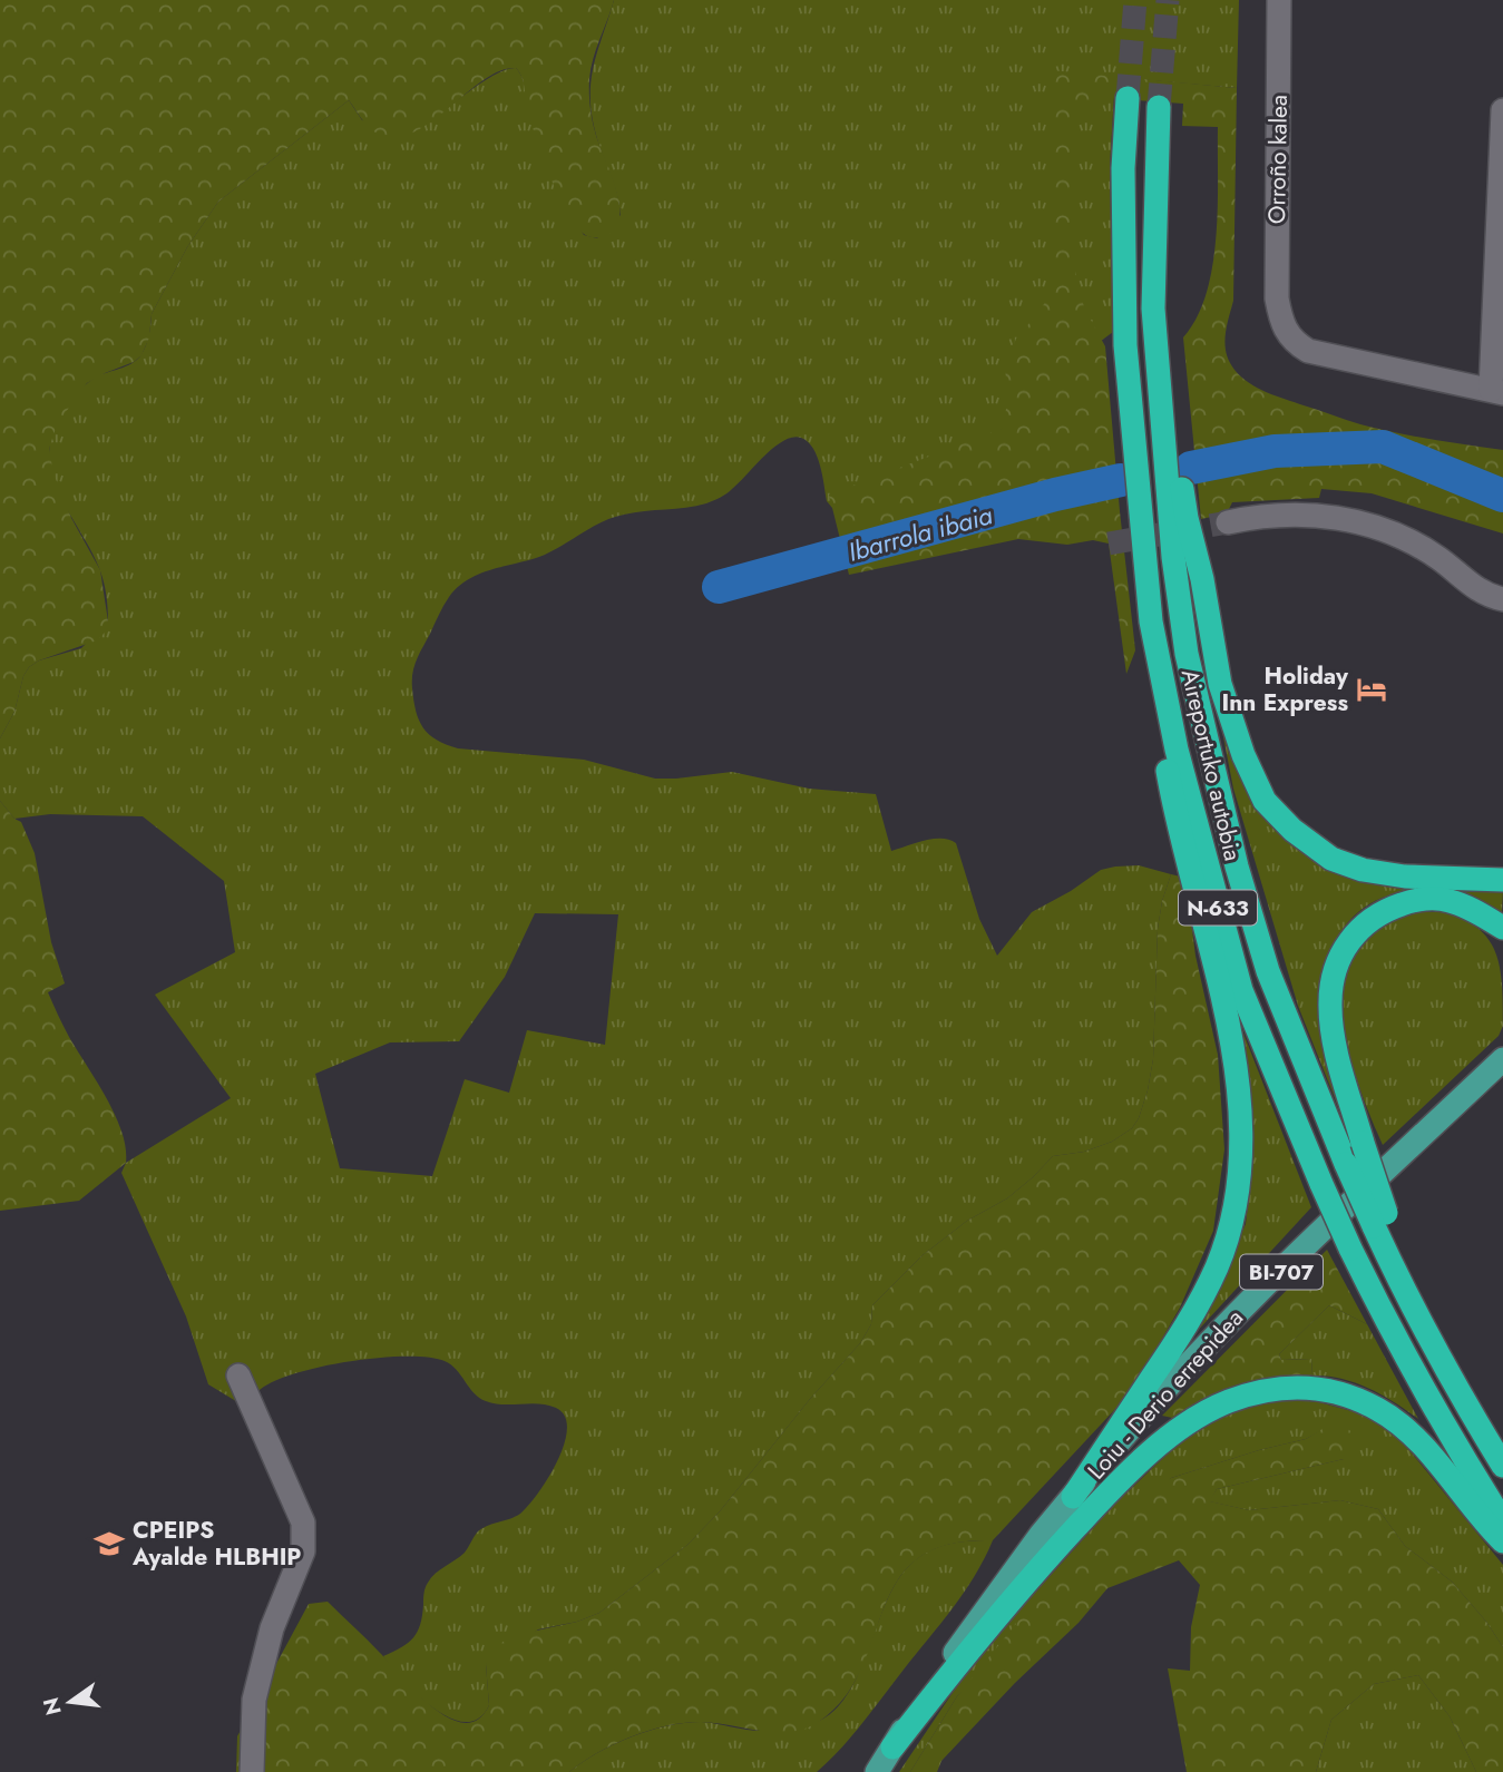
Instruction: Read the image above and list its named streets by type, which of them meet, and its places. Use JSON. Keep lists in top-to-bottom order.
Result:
{
  "streets": {
    "highway": ["Aireportuko autobia", "N-633"],
    "main road": ["BI-707", "Loiu - Derio errepidea"],
    "street": ["Orroño kalea"]
  },
  "water": ["Ibarrola ibaia"],
  "places": {
    "hotel": ["Holiday Inn Express"],
    "school or university": ["CPEIPS Ayalde HLBHIP"]
  },
  "north": "left"
}
